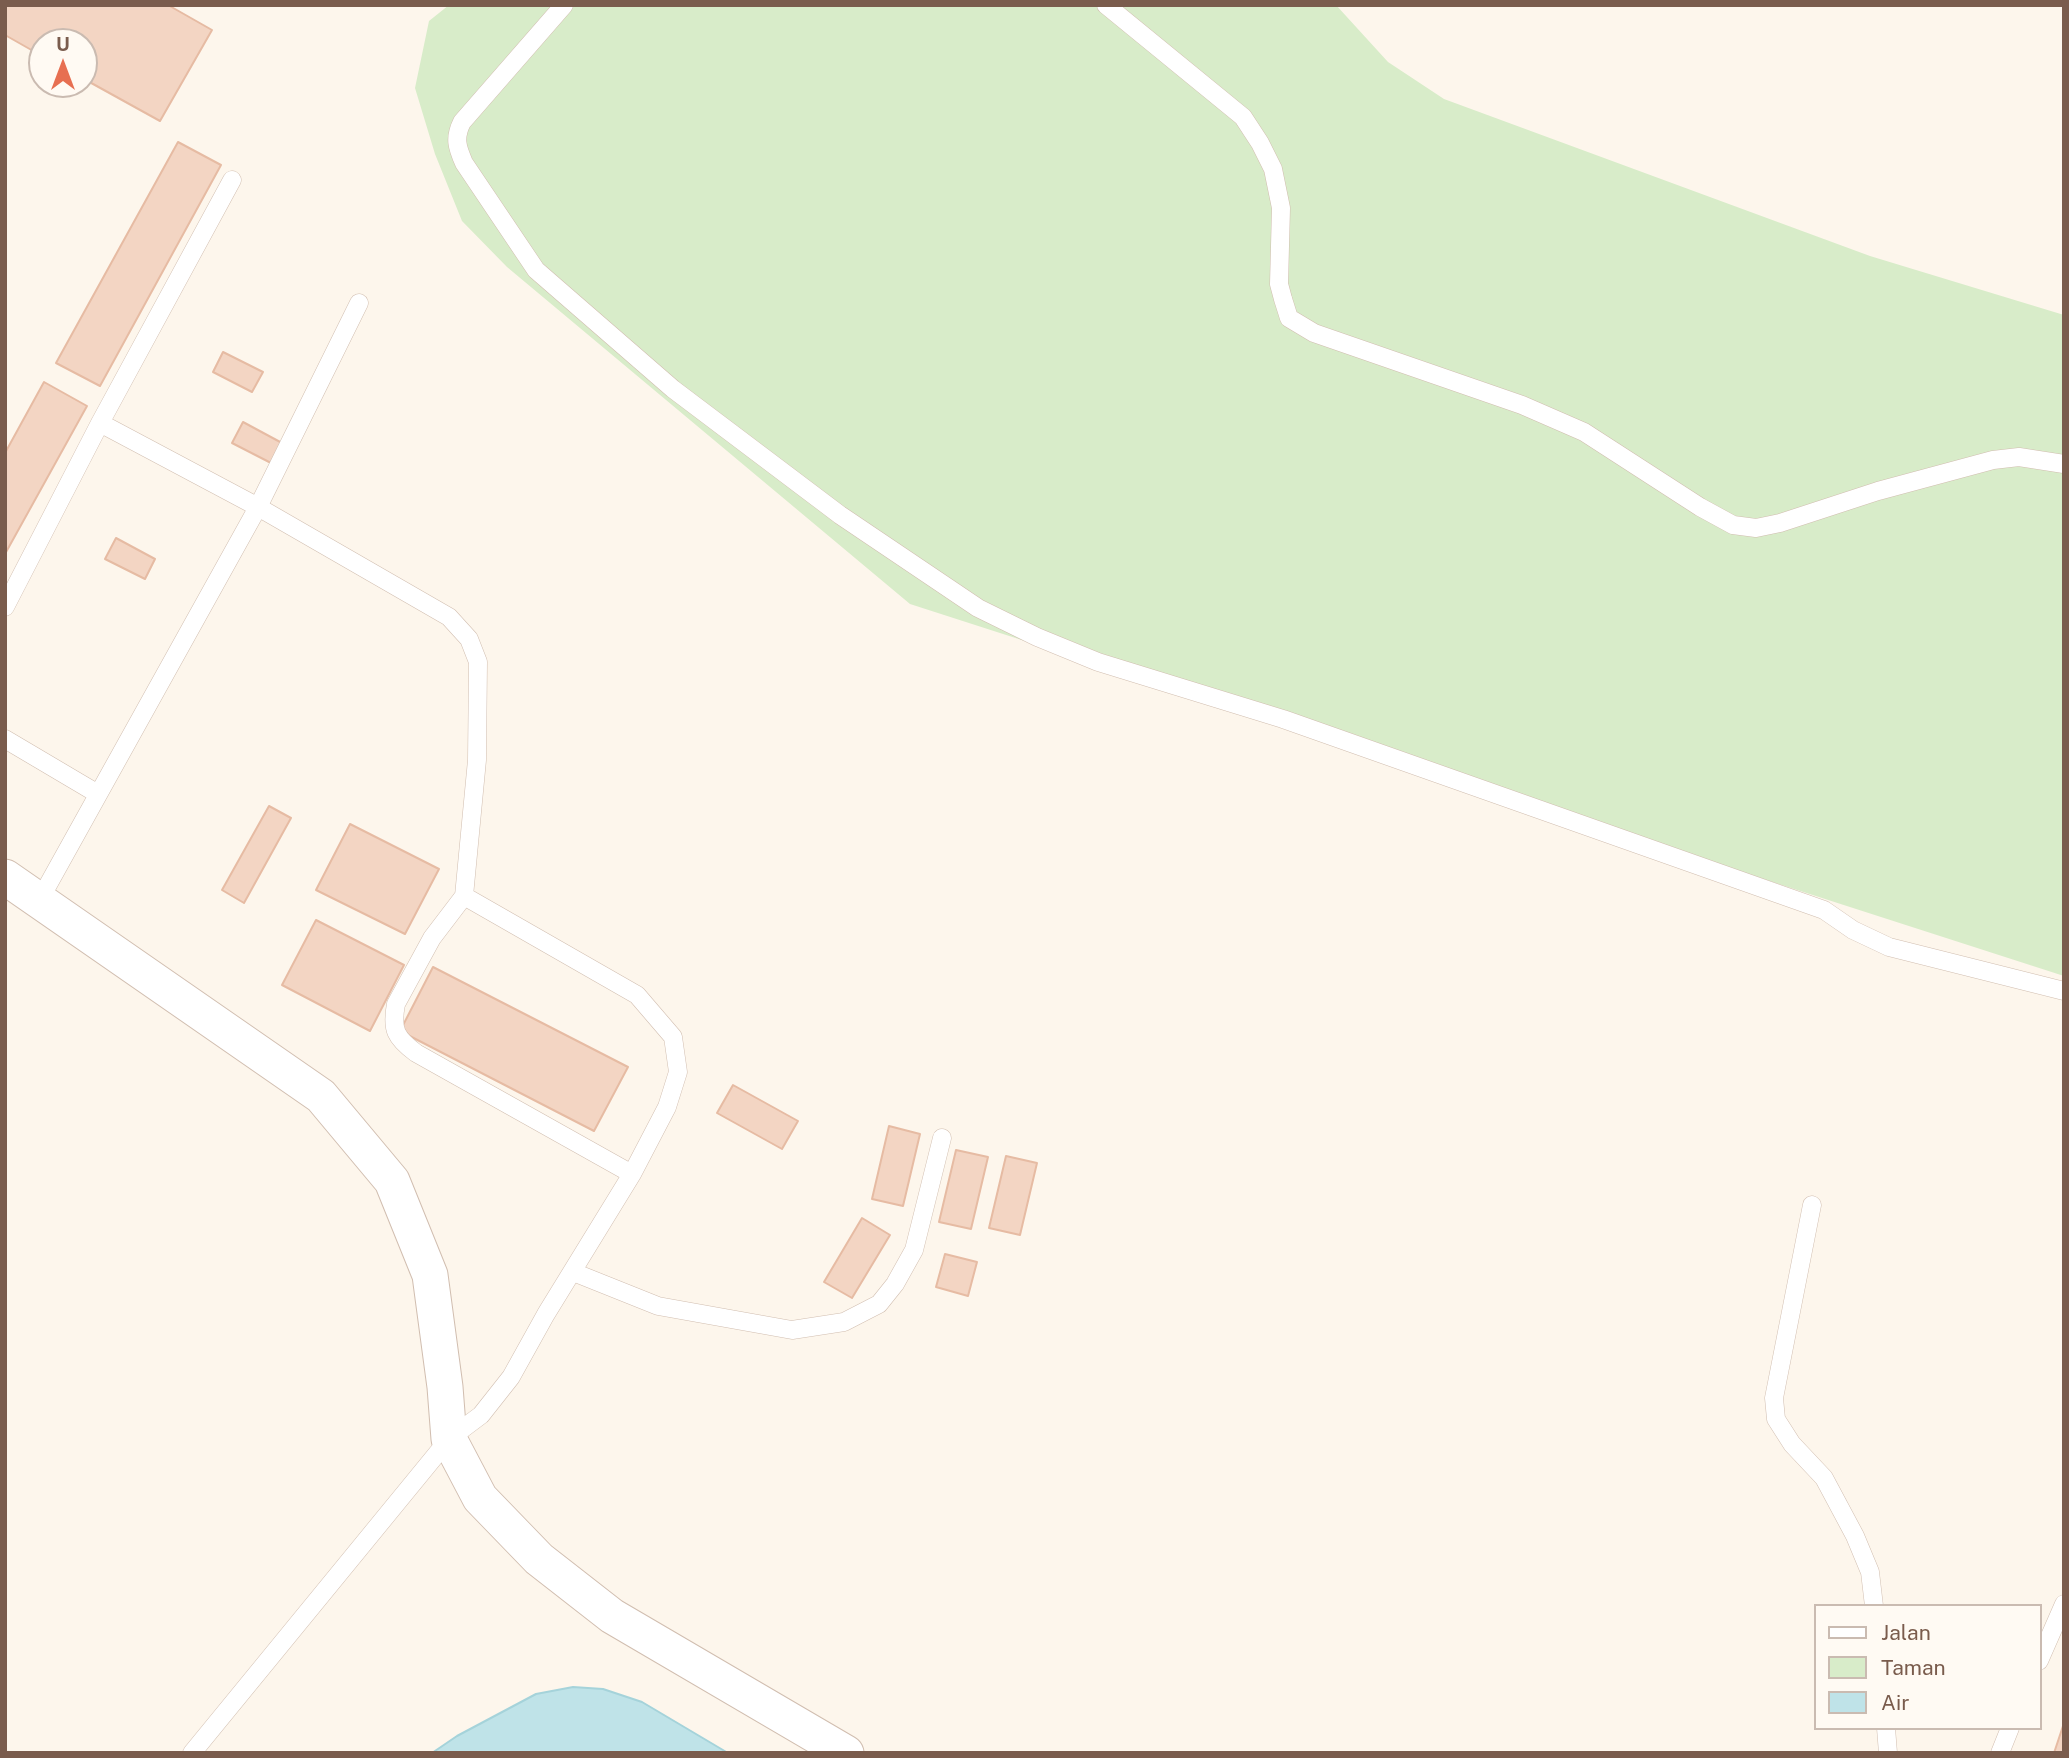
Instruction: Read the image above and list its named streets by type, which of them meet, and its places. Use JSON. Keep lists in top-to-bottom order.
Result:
{
  "legend": ["Jalan", "Taman", "Air"],
  "north": "top"
}
